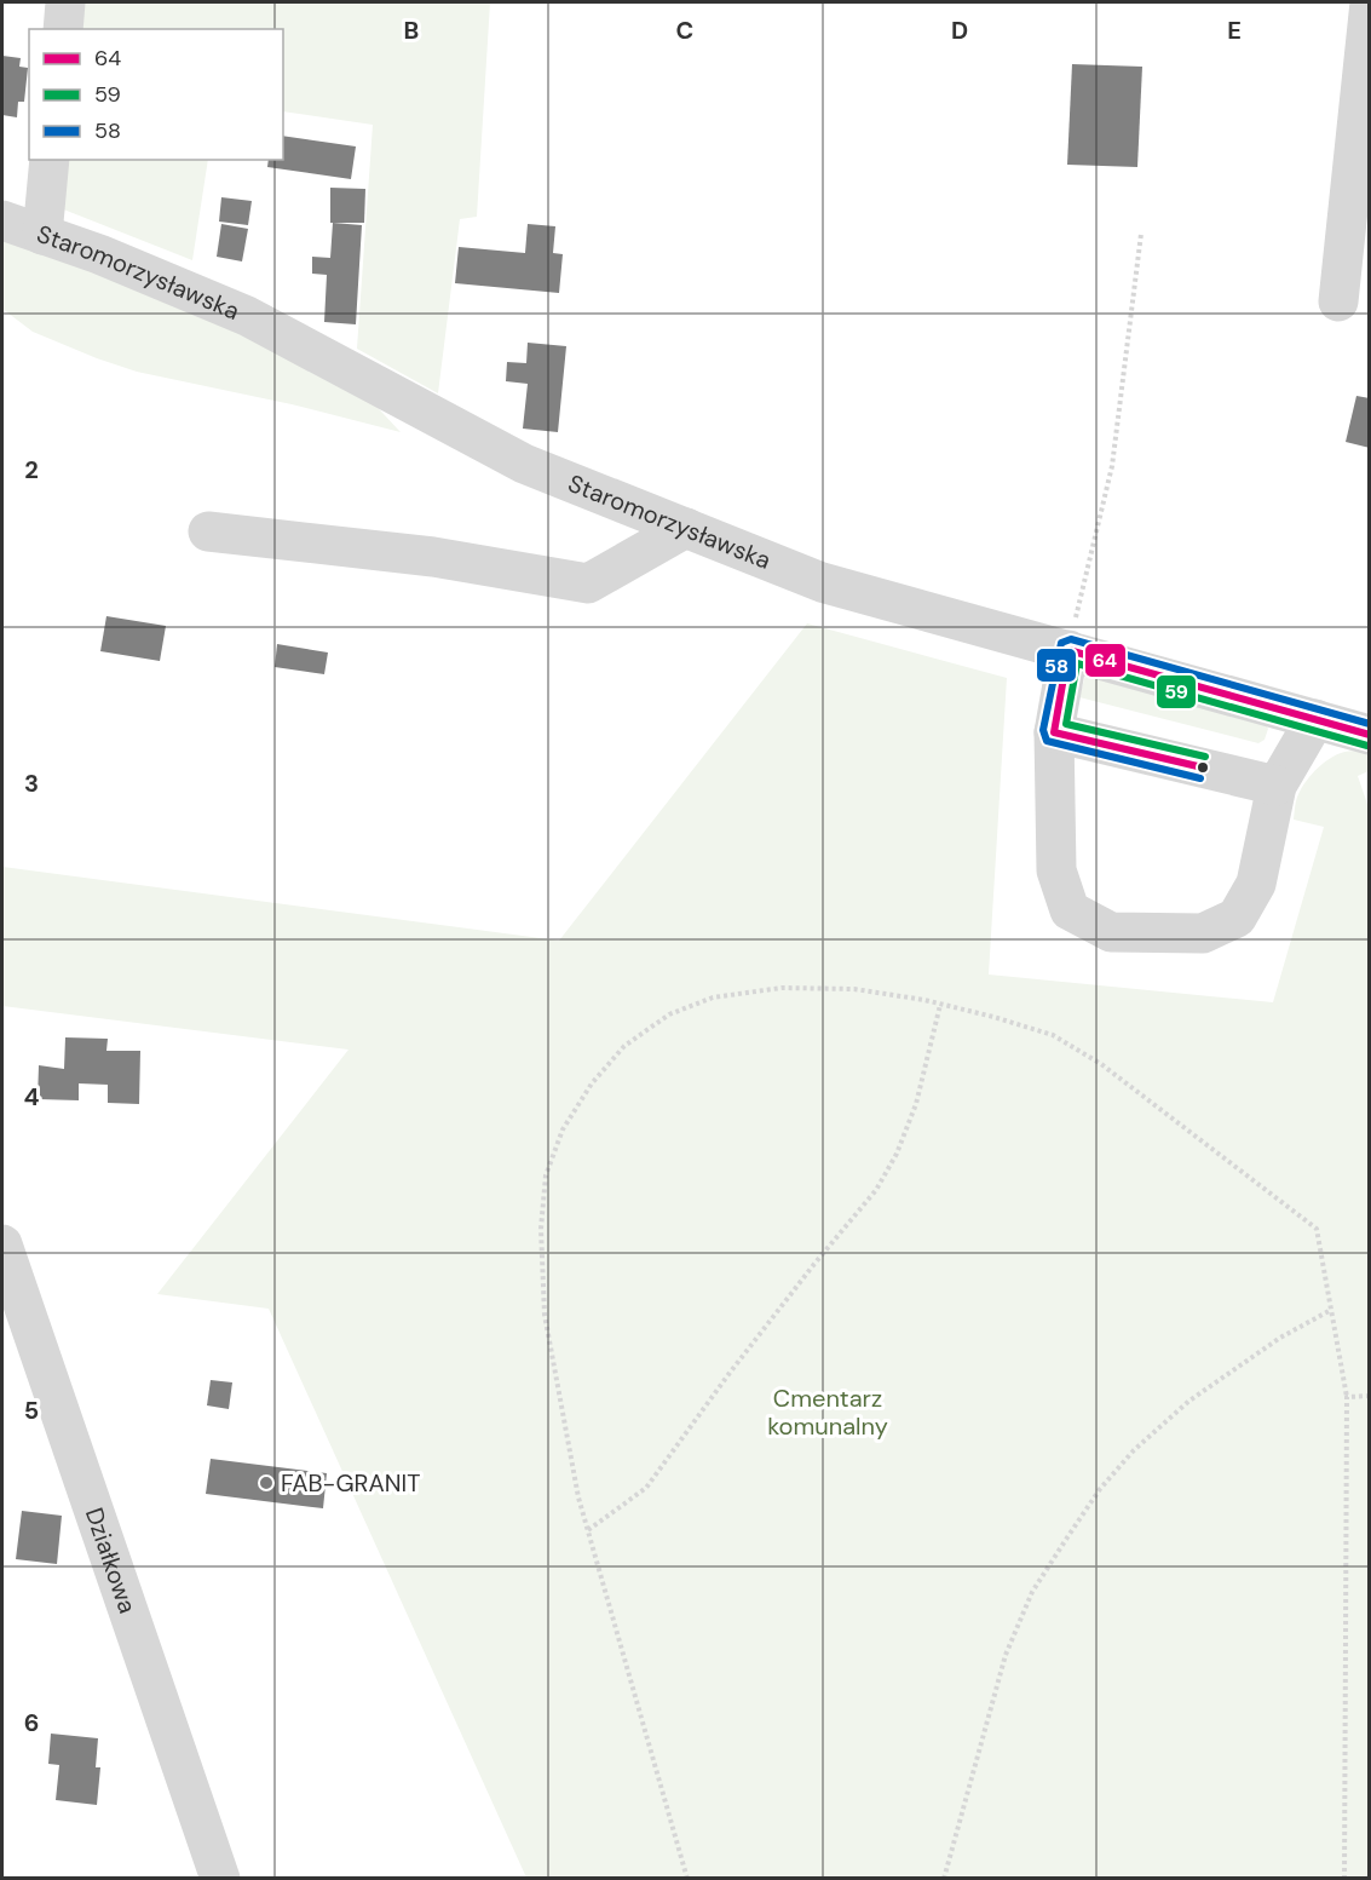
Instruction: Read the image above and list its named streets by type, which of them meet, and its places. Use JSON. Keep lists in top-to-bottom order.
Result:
{
  "streets": {
    "street": ["Staromorzysławska", "Działkowa"]
  },
  "parks": ["Cmentarz komunalny"],
  "places": ["FAB-GRANIT"],
  "lines": ["transit line 58", "transit line 64", "transit line 59"],
  "legend": ["64", "59", "58"],
  "grid": {
    "columns": [
      "B",
      "C",
      "D",
      "E"
    ],
    "rows": [
      "2",
      "3",
      "4",
      "5",
      "6"
    ]
  }
}
